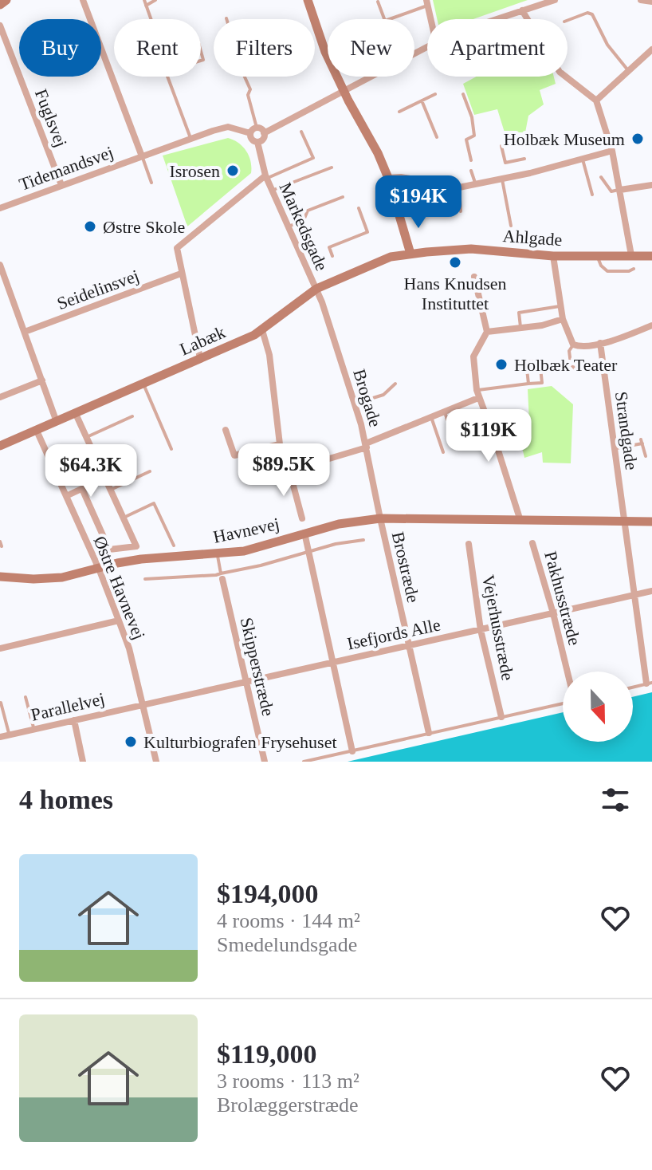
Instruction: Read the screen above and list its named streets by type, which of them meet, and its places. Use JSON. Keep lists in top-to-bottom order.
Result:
{
  "streets": {
    "street": [
      "Fuglsvej",
      "Tidemandsvej",
      "Markedsgade",
      "Ahlgade",
      "Seidelinsvej",
      "Labæk",
      "Brogade",
      "Strandgade",
      "Havnevej",
      "Brostræde",
      "Østre Havnevej",
      "Pakhusstræde",
      "Vejerhusstræde",
      "Isefjords Alle",
      "Skipperstræde",
      "Parallelvej"
    ]
  },
  "crossings": [
    ["Fuglsvej", "Tidemandsvej"],
    ["Tidemandsvej", "Markedsgade"],
    ["Markedsgade", "Labæk"],
    ["Markedsgade", "Brogade"],
    ["Ahlgade", "Labæk"],
    ["Labæk", "Brogade"],
    ["Labæk", "Østre Havnevej"],
    ["Brogade", "Havnevej"],
    ["Brogade", "Brostræde"],
    ["Strandgade", "Havnevej"],
    ["Strandgade", "Isefjords Alle"],
    ["Havnevej", "Brostræde"],
    ["Havnevej", "Østre Havnevej"],
    ["Brostræde", "Isefjords Alle"],
    ["Østre Havnevej", "Isefjords Alle"],
    ["Østre Havnevej", "Parallelvej"],
    ["Pakhusstræde", "Isefjords Alle"],
    ["Vejerhusstræde", "Isefjords Alle"],
    ["Isefjords Alle", "Skipperstræde"],
    ["Isefjords Alle", "Parallelvej"]
  ],
  "places": [
    "Holbæk Museum",
    "Isrosen",
    "Østre Skole",
    "Hans Knudsen Instituttet",
    "Holbæk Teater",
    "Kulturbiografen Frysehuset"
  ],
  "north": "bottom",
  "page": {
    "chip": [
      "Buy",
      "Rent",
      "Filters",
      "New",
      "Apartment"
    ],
    "price": [
      "$194K",
      "$119K",
      "$89.5K",
      "$64.3K"
    ],
    "heading": "4 homes",
    "list": [
      {
        "name": "$194,000",
        "note": "4 rooms · 144 m² · Smedelundsgade"
      },
      {
        "name": "$119,000",
        "note": "3 rooms · 113 m² · Brolæggerstræde"
      }
    ]
  }
}
